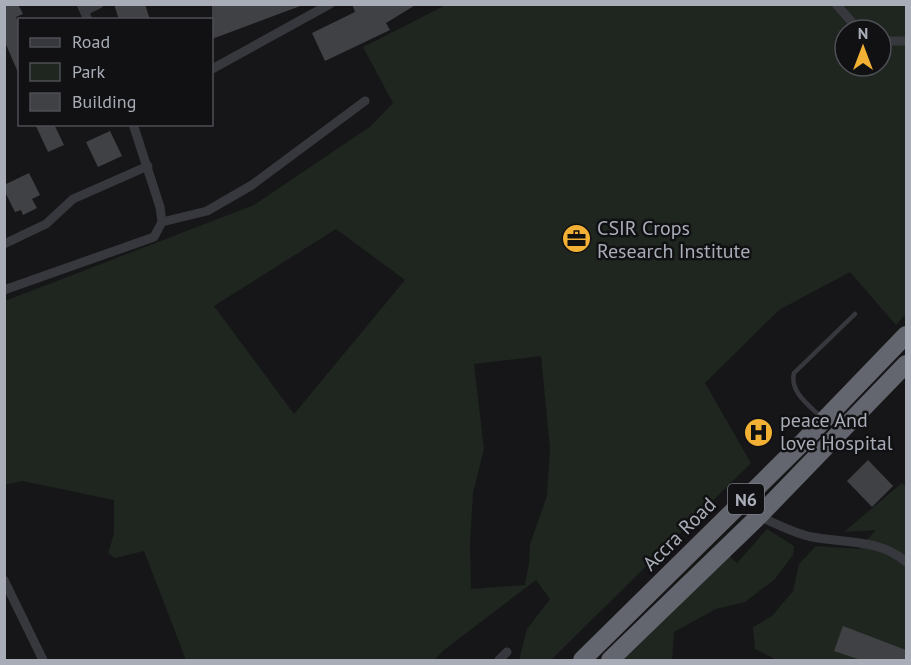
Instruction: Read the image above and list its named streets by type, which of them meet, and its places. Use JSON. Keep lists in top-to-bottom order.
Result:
{
  "streets": {
    "highway": ["N6", "Accra Road"]
  },
  "places": {
    "office": ["CSIR Crops Research Institute"],
    "hospital": ["peace And love Hospital"]
  },
  "legend": ["Road", "Park", "Building"],
  "north": "top"
}
